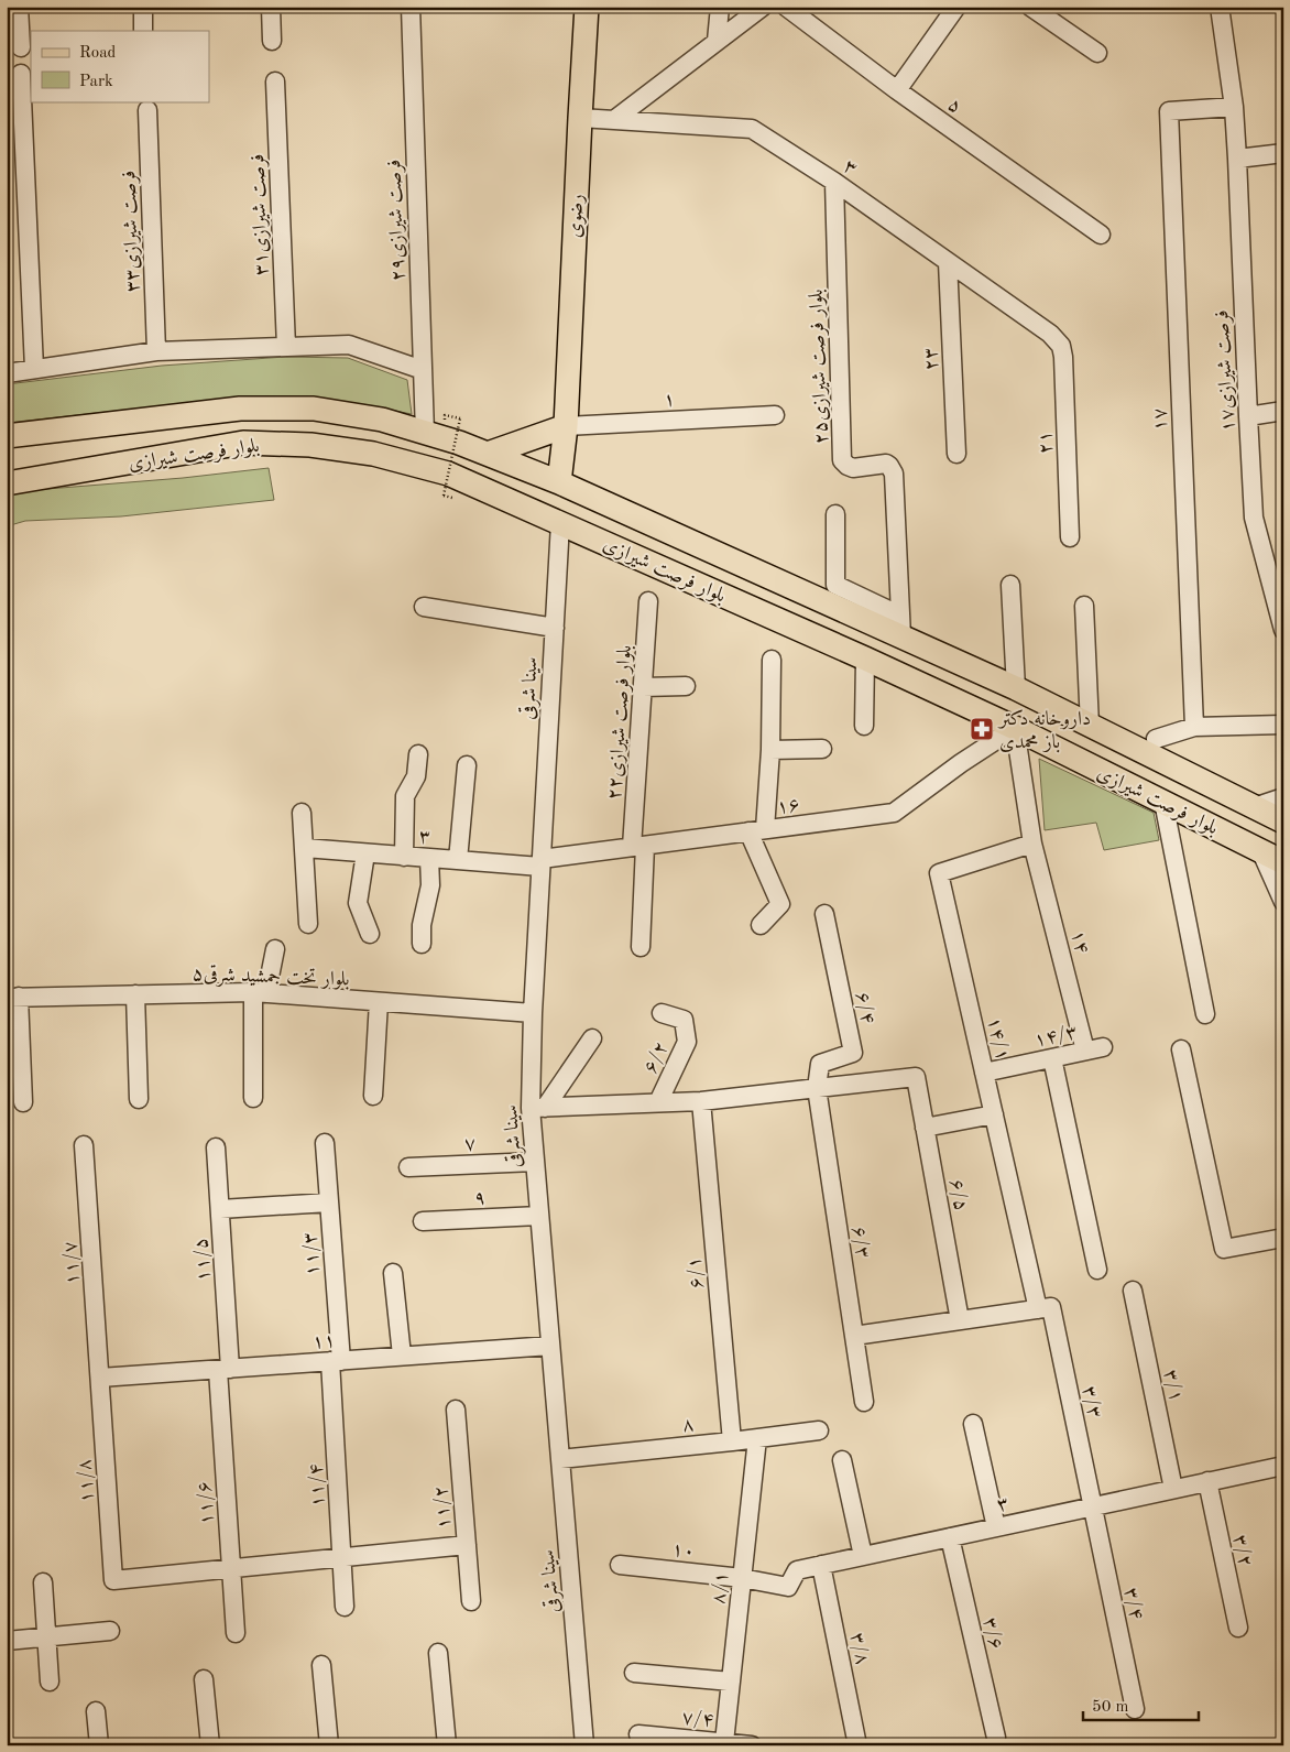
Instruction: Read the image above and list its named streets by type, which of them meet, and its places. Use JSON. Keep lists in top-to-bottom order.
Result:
{
  "streets": {
    "main road": ["رضوی", "بلوار فرصت شیرازی"],
    "street": [
      "۵",
      "۳",
      "فرصت شیرازی۳۱",
      "فرصت شیرازی۲۹",
      "فرصت شیرازی۳۳",
      "۲۳",
      "بلوار فرصت شیرازی۲۵",
      "۱۷فرصت شیرازی",
      "۱",
      "۱۷",
      "۲۱",
      "سینا شرقی",
      "بلوار فرصت شیرازی۲۲",
      "۱۶",
      "۱۴",
      "بلوار تخت جمشید شرقی۵",
      "۶/۴",
      "۱۴/۳",
      "۱۴/۱",
      "۶/۲",
      "۷",
      "۶/۵",
      "۹",
      "۶/۳",
      "۱۱/۳",
      "۱۱/۵",
      "۱۱/۷",
      "۶/۱",
      "۱۱",
      "۳/۱",
      "۳/۳",
      "۸",
      "۱۱/۸",
      "۱۱/۴",
      "۱۱/۶",
      "۱۱/۲",
      "۱۰",
      "۳/۲",
      "۸/۱",
      "۳/۴",
      "۳/۶",
      "۳/۸",
      "۷/۴"
    ]
  },
  "crossings": [
    ["۳", "رضوی"],
    ["۳", "۲۳"],
    ["۳", "بلوار فرصت شیرازی۲۵"],
    ["۳", "۲۱"],
    ["۳", "سینا شرقی"],
    ["۳", "۱۶"],
    ["۳", "۳/۱"],
    ["۳", "۳/۳"],
    ["۳", "۱۰"],
    ["۳", "۳/۲"],
    ["۳", "۸/۱"],
    ["۳", "۳/۴"],
    ["۳", "۳/۶"],
    ["۳", "۳/۸"],
    ["رضوی", "۱"],
    ["رضوی", "بلوار فرصت شیرازی"],
    ["فرصت شیرازی۲۹", "بلوار فرصت شیرازی"],
    ["بلوار فرصت شیرازی۲۵", "بلوار فرصت شیرازی"],
    ["۱۷فرصت شیرازی", "۱۷"],
    ["بلوار فرصت شیرازی", "سینا شرقی"],
    ["بلوار فرصت شیرازی", "۱۶"],
    ["بلوار فرصت شیرازی", "۱۴"],
    ["سینا شرقی", "۱۶"],
    ["سینا شرقی", "بلوار تخت جمشید شرقی۵"],
    ["سینا شرقی", "۷"],
    ["سینا شرقی", "۹"],
    ["سینا شرقی", "۱۱"],
    ["سینا شرقی", "۸"],
    ["بلوار فرصت شیرازی۲۲", "۱۶"],
    ["۱۶", "۱۴"],
    ["۱۴", "۱۴/۳"],
    ["۱۴", "۱۴/۱"],
    ["۶/۴", "۶/۵"],
    ["۶/۴", "۶/۳"],
    ["۱۴/۳", "۱۴/۱"],
    ["۱۴/۱", "۳/۳"],
    ["۶/۵", "۶/۳"],
    ["۱۱/۳", "۱۱"],
    ["۱۱/۳", "۱۱/۴"],
    ["۱۱/۵", "۱۱"],
    ["۱۱/۵", "۱۱/۶"],
    ["۱۱/۷", "۱۱"],
    ["۱۱/۷", "۱۱/۸"],
    ["۶/۱", "۸"],
    ["۱۱", "۱۱/۸"],
    ["۱۱", "۱۱/۴"],
    ["۱۱", "۱۱/۶"],
    ["۳/۳", "۳/۴"],
    ["۸", "۸/۱"],
    ["۱۱/۸", "۱۱/۶"],
    ["۱۰", "۸/۱"],
    ["۸/۱", "۷/۴"]
  ],
  "places": {
    "pharmacy": ["داروخانه دکتر باز محمدی"]
  },
  "legend": ["Road", "Park"],
  "scale_bar": "50 m"
}
